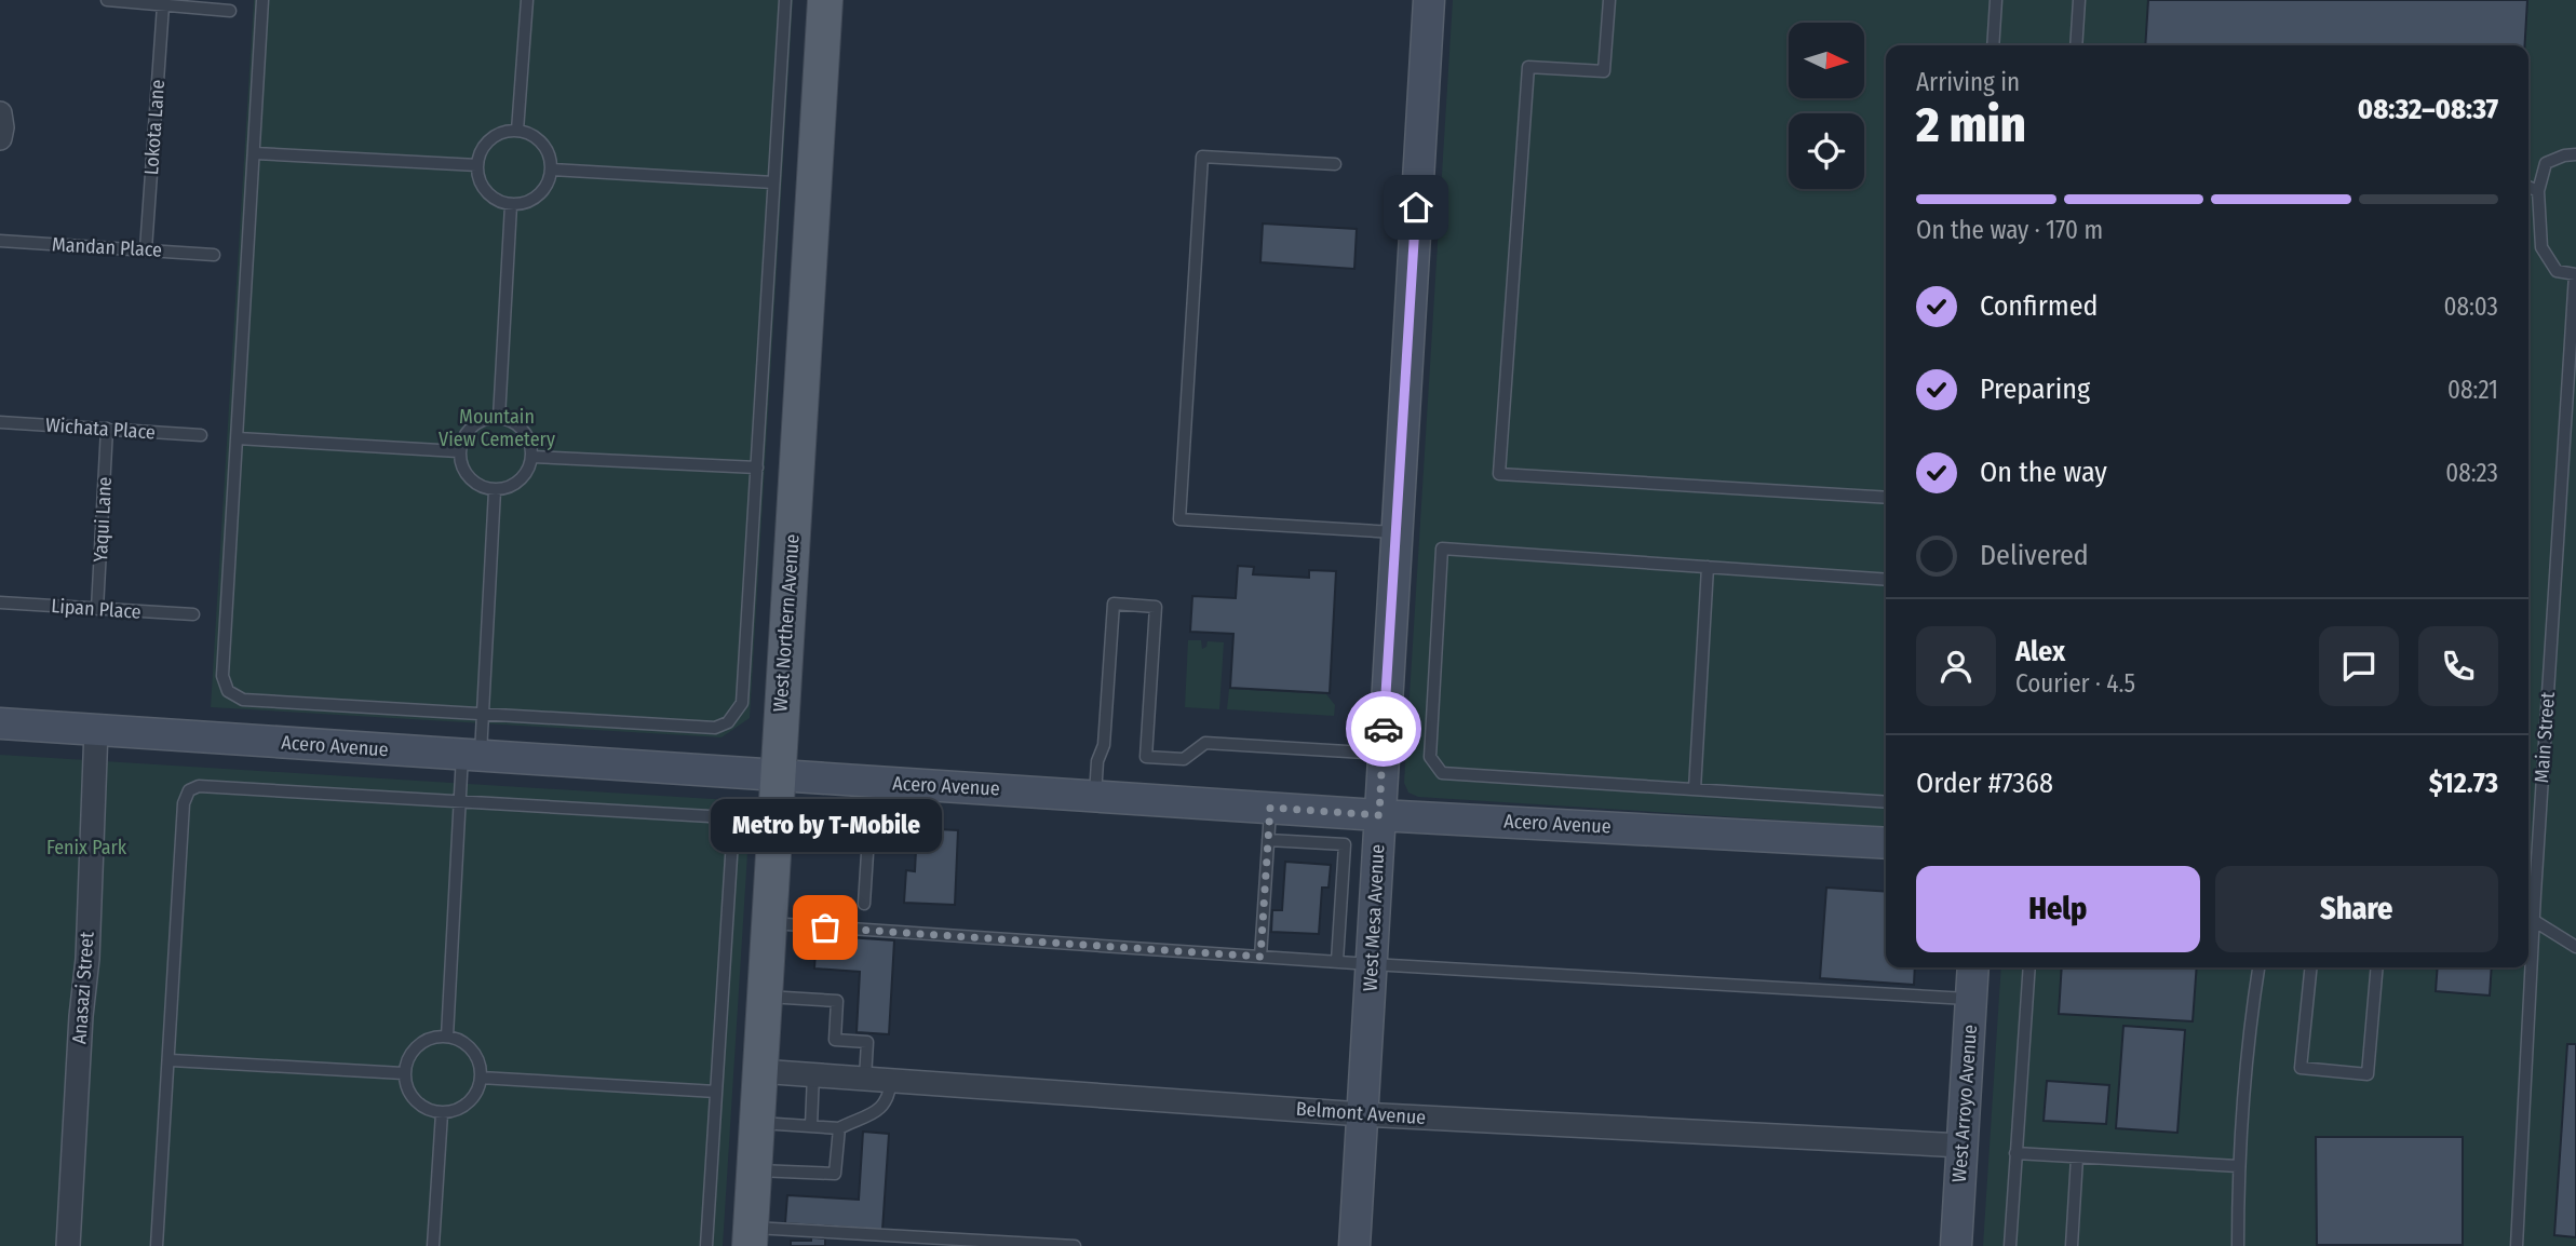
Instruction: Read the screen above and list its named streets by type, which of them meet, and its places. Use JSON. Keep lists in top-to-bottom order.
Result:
{
  "streets": {
    "main road": ["West Northern Avenue"],
    "street": [
      "Acero Avenue",
      "West Mesa Avenue",
      "Anasazi Street",
      "West Arroyo Avenue",
      "Belmont Avenue"
    ],
    "lane": [
      "Lokota Lane",
      "Mandan Place",
      "Wichata Place",
      "Yaqui Lane",
      "Lipan Place",
      "Main Street"
    ]
  },
  "crossings": [
    ["Lokota Lane", "Mandan Place"],
    ["Wichata Place", "Yaqui Lane"],
    ["Yaqui Lane", "Lipan Place"],
    ["West Northern Avenue", "Acero Avenue"],
    ["West Northern Avenue", "Belmont Avenue"],
    ["Acero Avenue", "West Mesa Avenue"],
    ["Acero Avenue", "Anasazi Street"],
    ["West Mesa Avenue", "Belmont Avenue"],
    ["West Arroyo Avenue", "Belmont Avenue"]
  ],
  "parks": ["Mountain View Cemetery", "Fenix Park"],
  "places": ["Metro by T-Mobile"],
  "north": "right",
  "page": {
    "heading": ["2 min", "Arriving in", "08:32–08:37"],
    "panel": [
      "Alex",
      "Courier · 4.5",
      "Order #7368",
      "$12.73"
    ],
    "bar": "On the way · 170 m",
    "list": [
      ["Confirmed", "08:03"],
      ["Preparing", "08:21"],
      ["On the way", "08:23"],
      "Delivered"
    ],
    "bubble": "Metro by T-Mobile",
    "buttons": ["Help", "Share"]
  }
}
